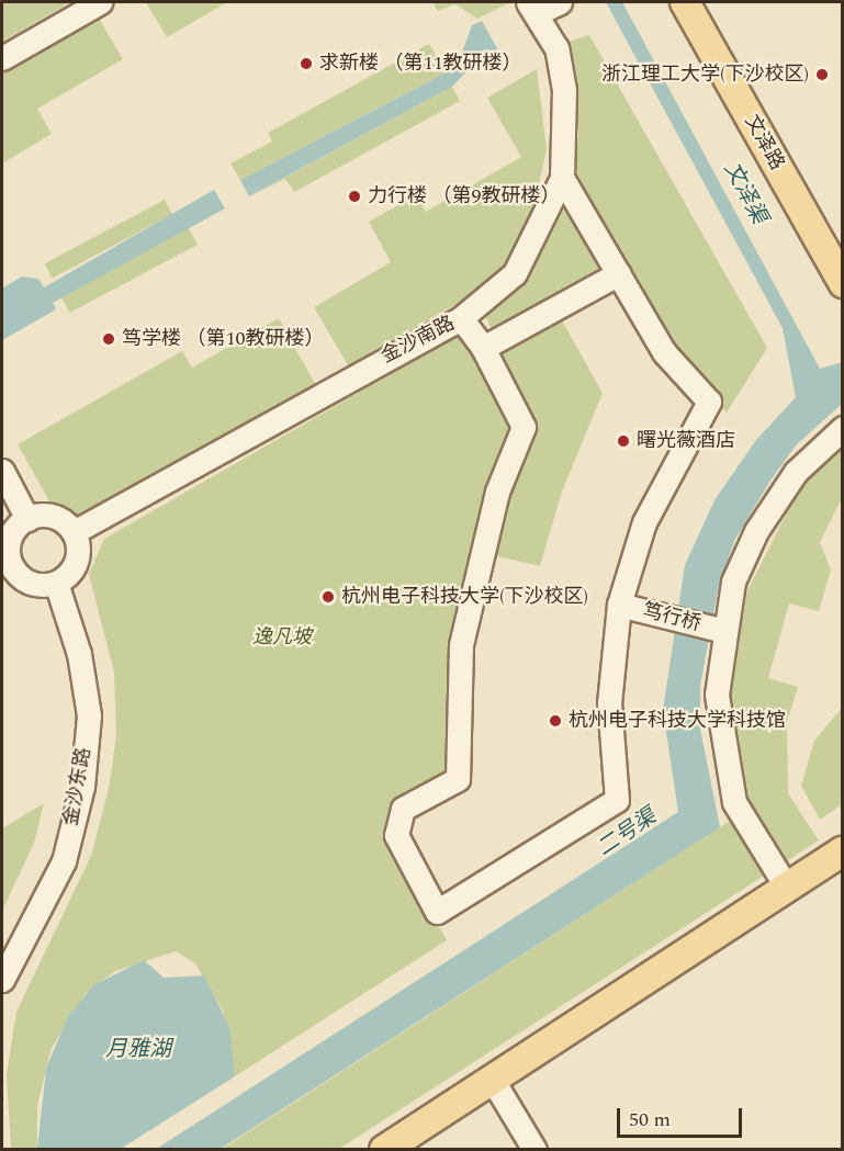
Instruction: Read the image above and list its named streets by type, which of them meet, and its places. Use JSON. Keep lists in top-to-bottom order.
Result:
{
  "streets": {
    "main road": ["文泽路"],
    "street": ["金沙南路", "笃行桥", "金沙东路"]
  },
  "crossings": [
    ["金沙南路", "金沙东路"]
  ],
  "water": ["文泽渠", "二号渠", "月雅湖"],
  "parks": ["逸凡坡"],
  "places": [
    "求新楼 （第11教研楼）",
    "浙江理工大学(下沙校区)",
    "力行楼 （第9教研楼）",
    "笃学楼 （第10教研楼）",
    "曙光薇酒店",
    "杭州电子科技大学(下沙校区)",
    "杭州电子科技大学科技馆"
  ],
  "scale_bar": "50 m"
}
